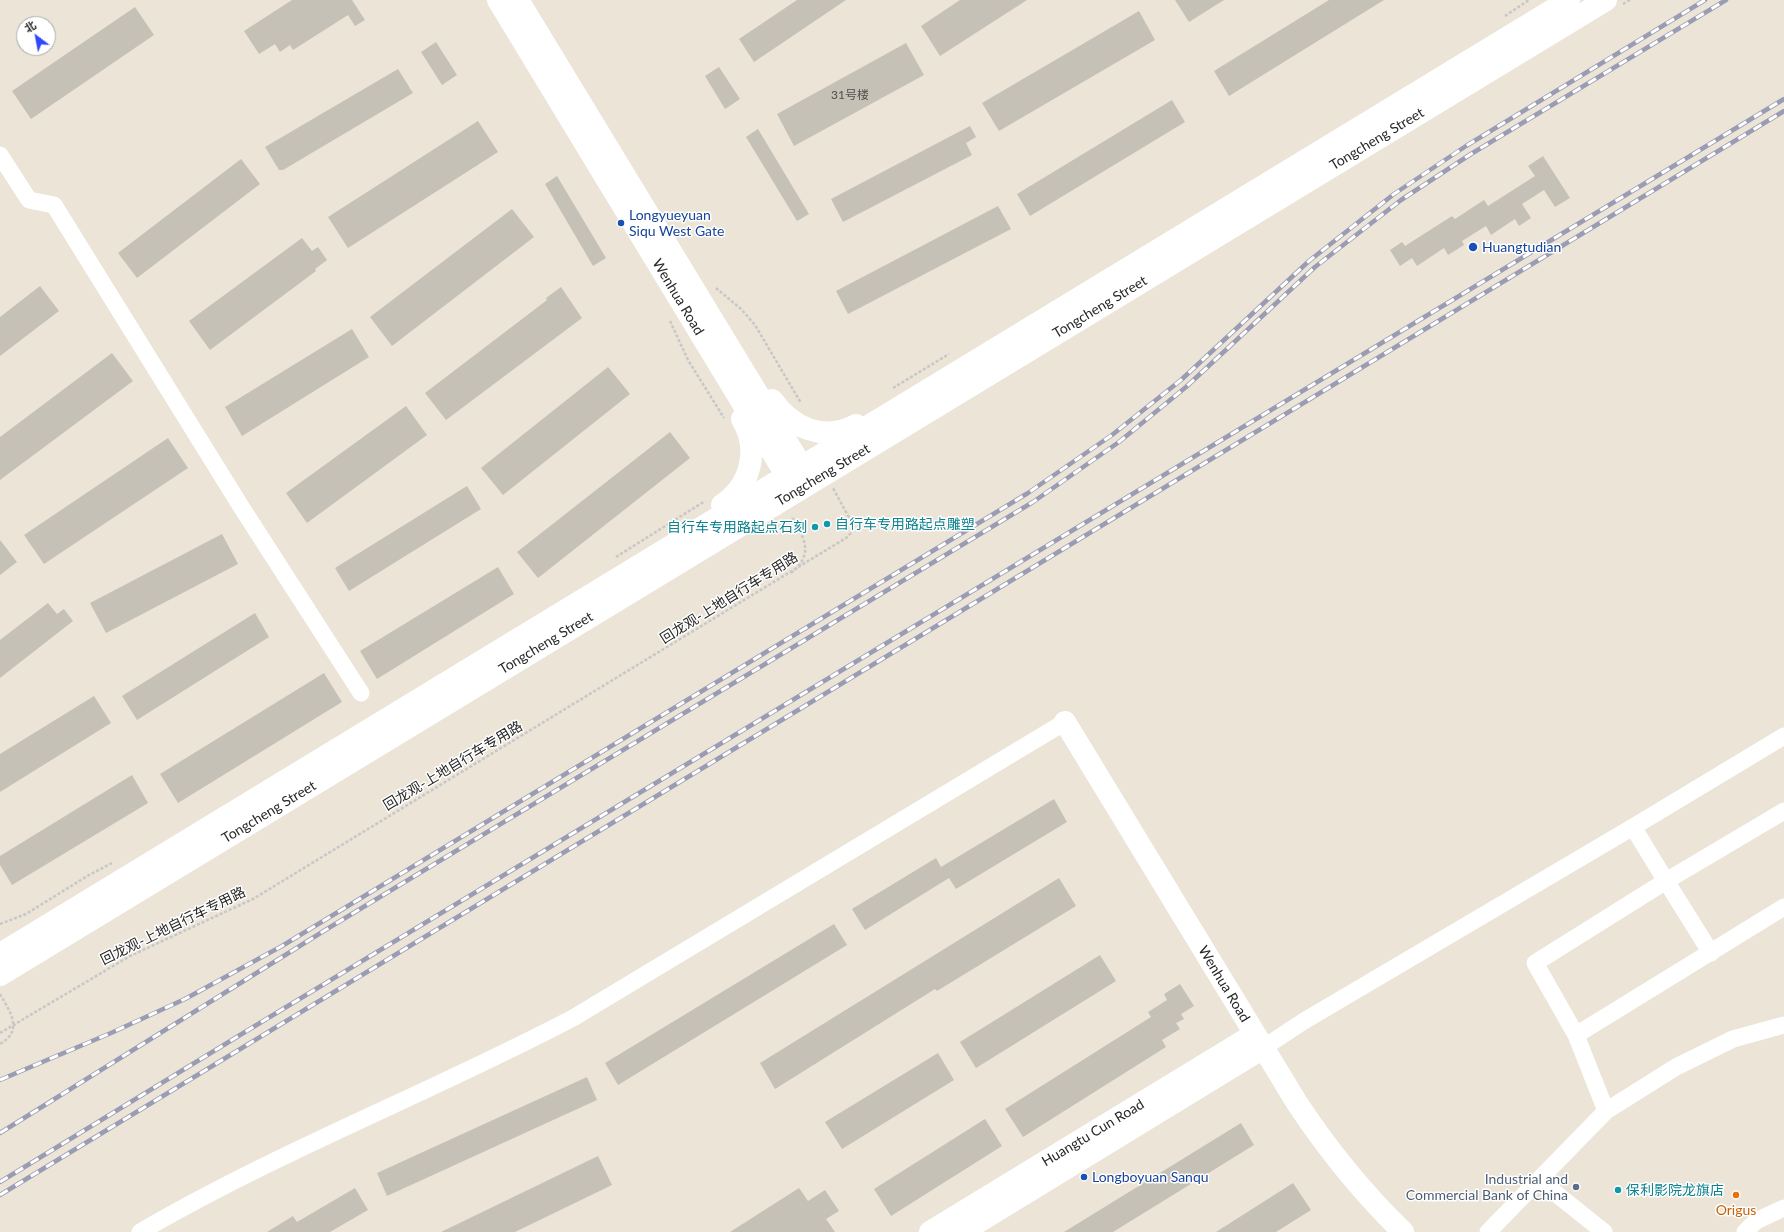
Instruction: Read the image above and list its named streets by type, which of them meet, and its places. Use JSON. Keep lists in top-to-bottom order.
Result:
{
  "streets": {
    "main road": ["Tongcheng Street", "Wenhua Road", "Huangtu Cun Road"],
    "path": ["回龙观-上地自行车专用路"]
  },
  "crossings": [
    ["Tongcheng Street", "Wenhua Road"],
    ["Wenhua Road", "Huangtu Cun Road"]
  ],
  "places": [
    "Longyueyuan Siqu West Gate",
    "Huangtudian",
    "自行车专用路起点雕塑",
    "自行车专用路起点石刻",
    "Longboyuan Sanqu",
    "Industrial and Commercial Bank of China",
    "保利影院龙旗店",
    "Origus"
  ],
  "house_numbers": ["31号楼"],
  "north": "top left"
}
